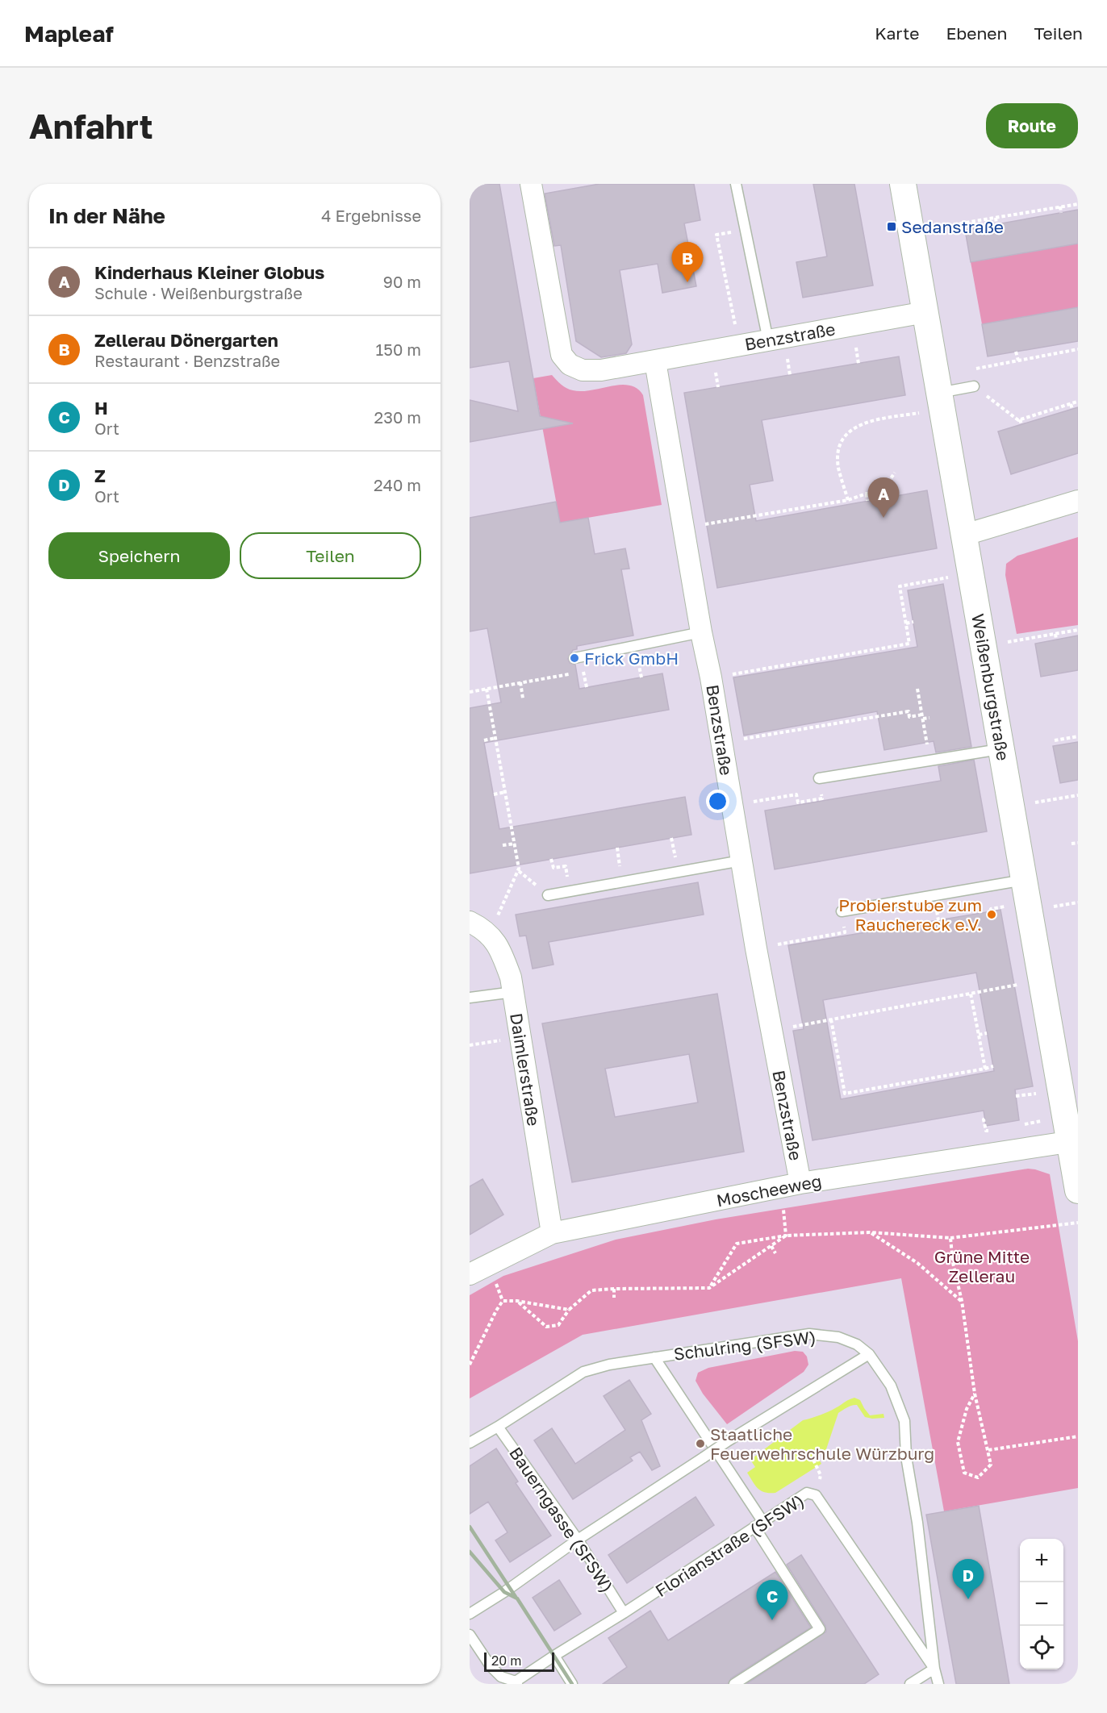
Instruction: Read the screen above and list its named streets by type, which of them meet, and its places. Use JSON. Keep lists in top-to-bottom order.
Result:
{
  "streets": {
    "street": [
      "Benzstraße",
      "Weißenburgstraße",
      "Daimlerstraße",
      "Moscheeweg"
    ],
    "lane": ["Schulring (SFSW)", "Bauerngasse (SFSW)", "Florianstraße (SFSW)"]
  },
  "crossings": [
    ["Benzstraße", "Weißenburgstraße"],
    ["Benzstraße", "Moscheeweg"],
    ["Weißenburgstraße", "Moscheeweg"],
    ["Daimlerstraße", "Moscheeweg"],
    ["Schulring (SFSW)", "Bauerngasse (SFSW)"],
    ["Schulring (SFSW)", "Florianstraße (SFSW)"],
    ["Bauerngasse (SFSW)", "Florianstraße (SFSW)"]
  ],
  "parks": ["Grüne Mitte Zellerau"],
  "places": {
    "transit": ["Sedanstraße"],
    "other": ["Frick GmbH", "Probierstube zum Rauchereck e.V.", "Staatliche Feuerwehrschule Würzburg"]
  },
  "scale_bar": "20 m",
  "page": {
    "header": "Mapleaf",
    "nav": ["Karte", "Ebenen", "Teilen"],
    "buttons": [
      "Route",
      ["Speichern", "Teilen"]
    ],
    "title": "Anfahrt",
    "heading": ["In der Nähe", "4 Ergebnisse"],
    "pins": [
      "B",
      "A",
      "D",
      "C"
    ],
    "list": [
      {
        "mark": "A",
        "name": "Kinderhaus Kleiner Globus",
        "note": "Schule · Weißenburgstraße",
        "value": "90 m"
      },
      {
        "mark": "B",
        "name": "Zellerau Dönergarten",
        "note": "Restaurant · Benzstraße",
        "value": "150 m"
      },
      {
        "mark": "C",
        "name": "H",
        "note": "Ort",
        "value": "230 m"
      },
      {
        "mark": "D",
        "name": "Z",
        "note": "Ort",
        "value": "240 m"
      }
    ],
    "map_buttons": ["+", "−"],
    "scale": "20 m"
  }
}
